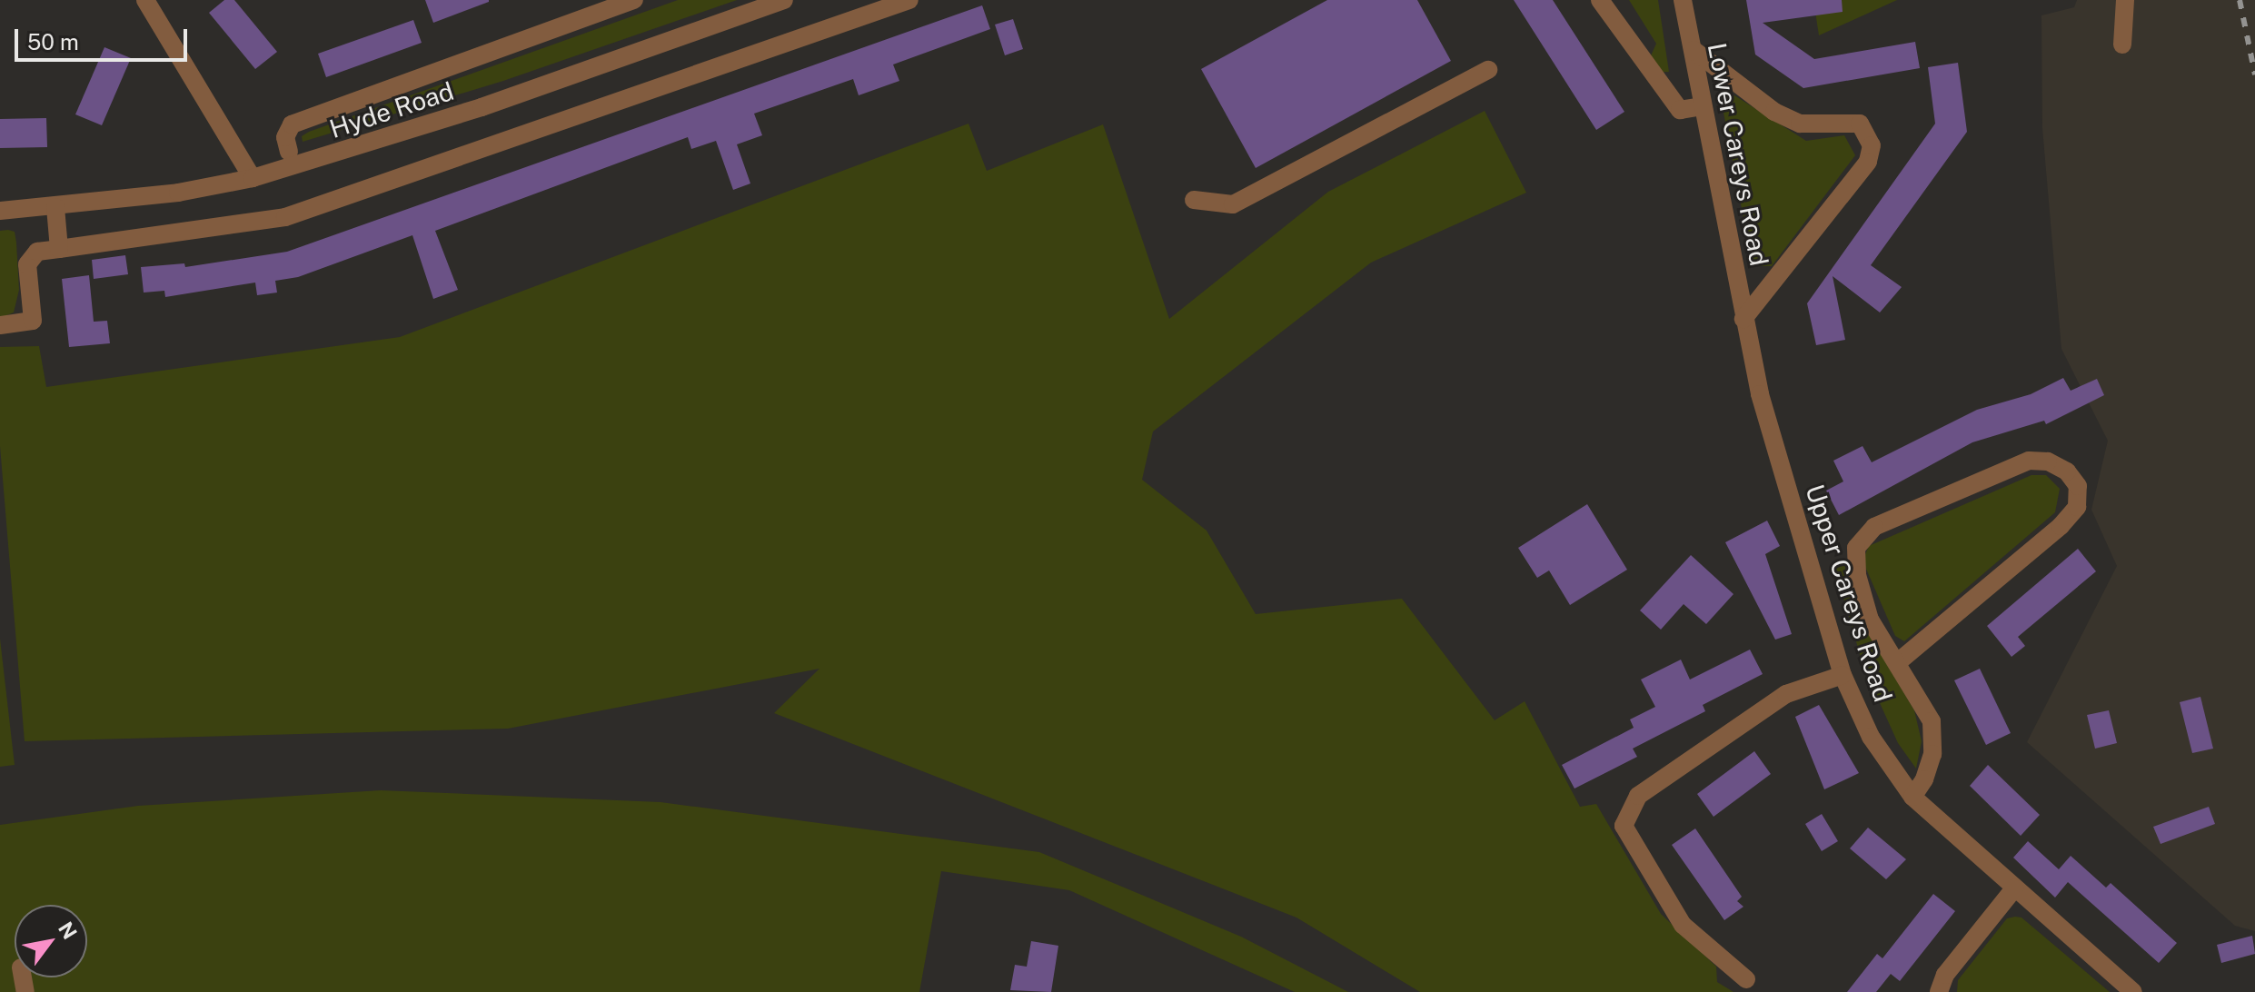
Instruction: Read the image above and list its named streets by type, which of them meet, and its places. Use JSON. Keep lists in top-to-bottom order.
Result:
{
  "streets": {
    "street": ["Hyde Road", "Lower Careys Road", "Upper Careys Road"]
  },
  "crossings": [
    ["Lower Careys Road", "Upper Careys Road"]
  ],
  "scale_bar": "50 m",
  "north": "top right"
}
